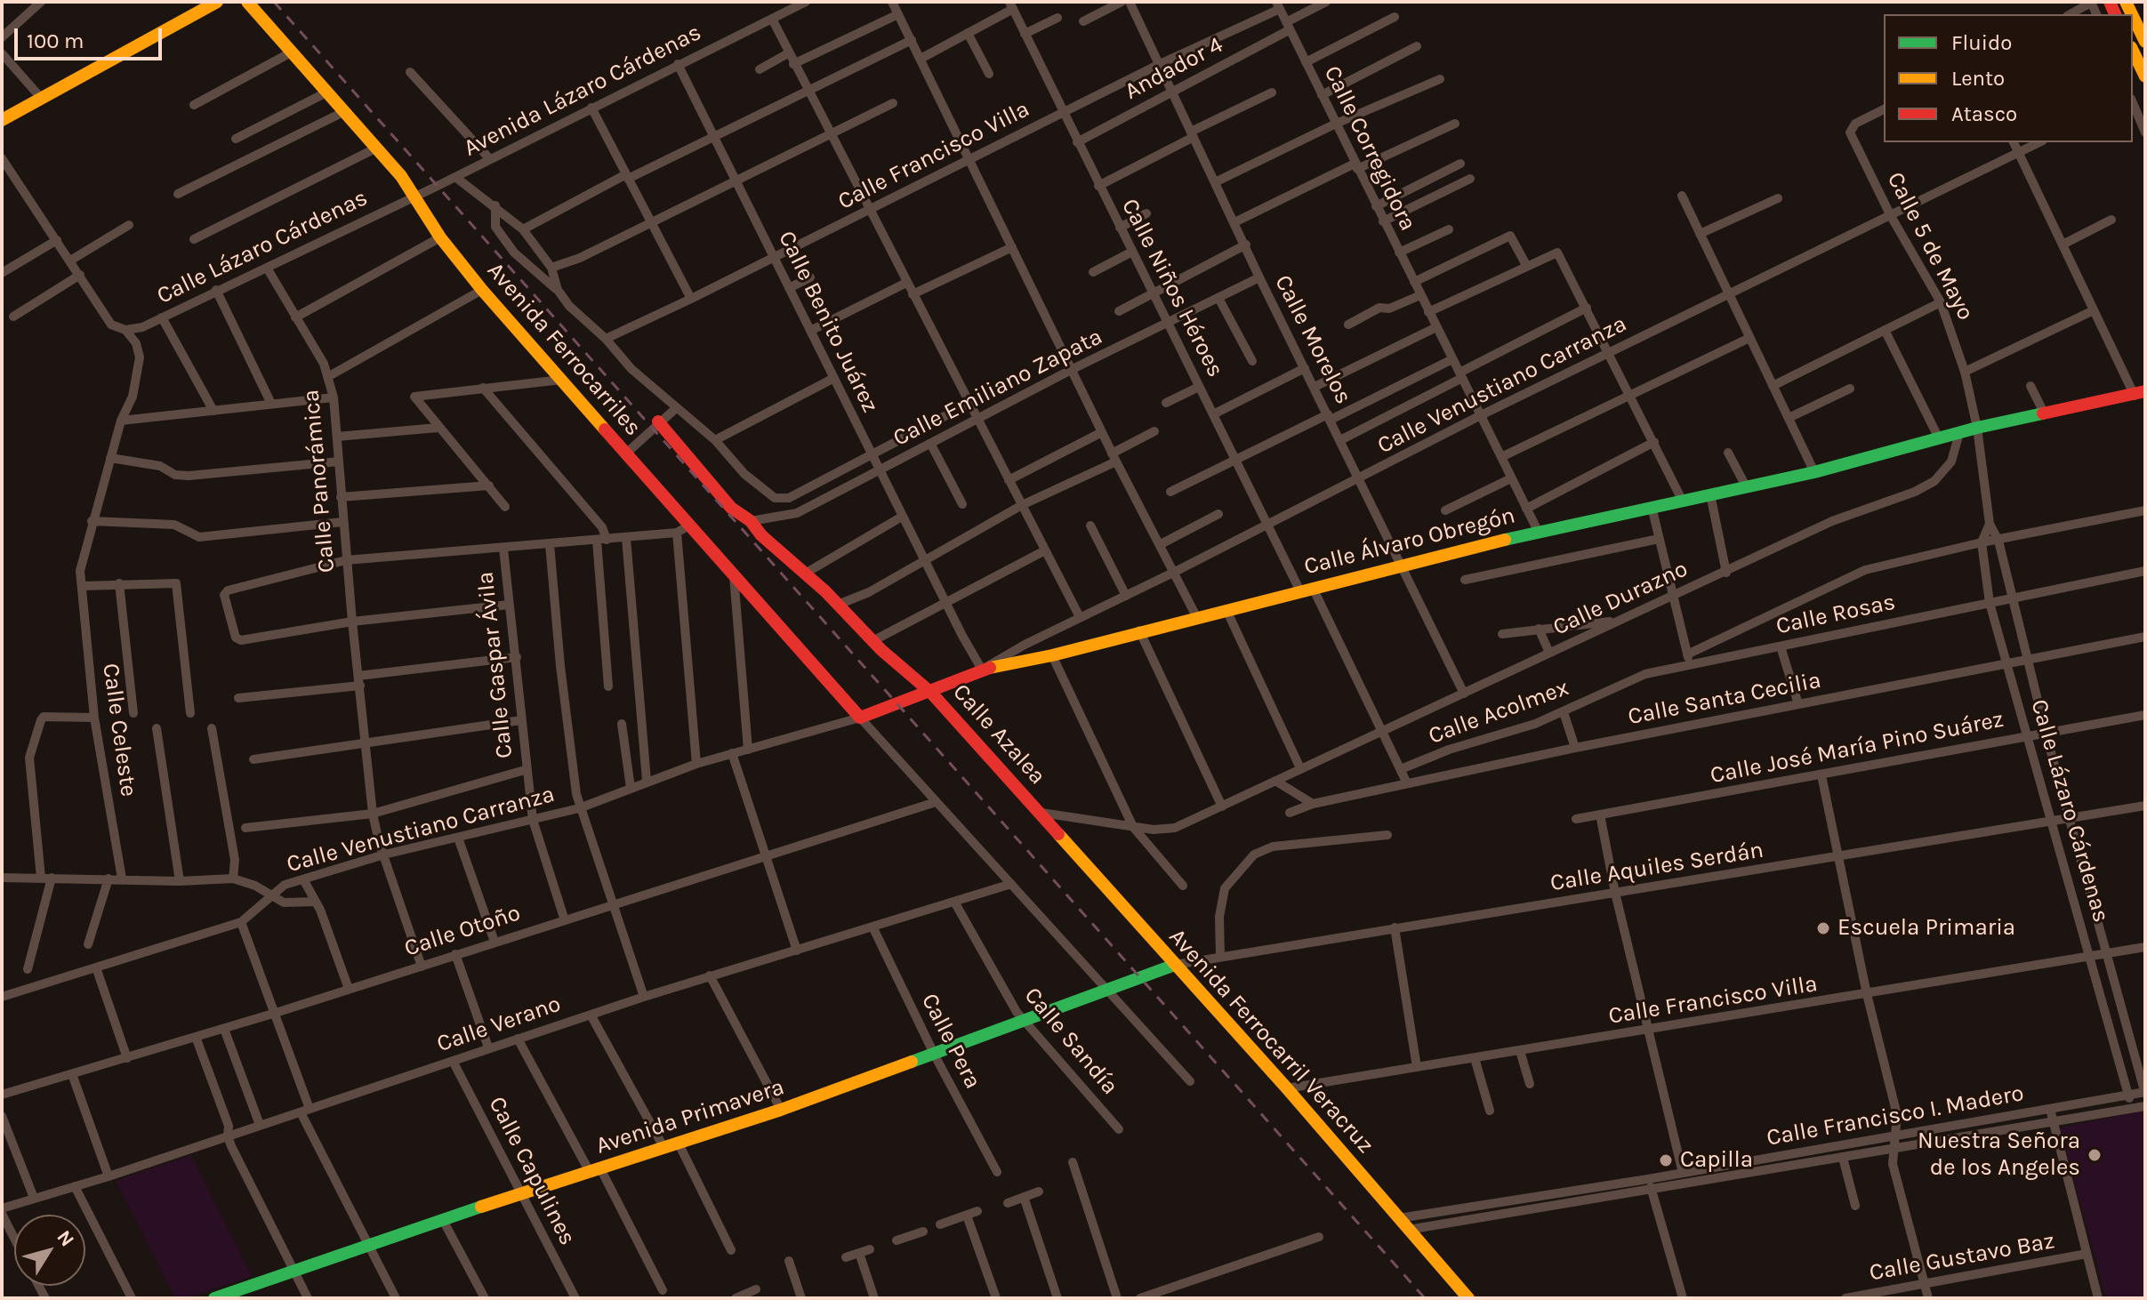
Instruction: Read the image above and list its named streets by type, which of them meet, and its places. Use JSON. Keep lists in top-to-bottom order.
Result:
{
  "streets": {
    "main road": [
      "Avenida Ferrocarriles",
      "Calle Álvaro Obregón",
      "Calle Azalea",
      "Avenida Ferrocarril Veracruz",
      "Avenida Primavera"
    ],
    "street": [
      "Andador 4",
      "Avenida Lázaro Cárdenas",
      "Calle Corregidora",
      "Calle Francisco Villa",
      "Calle 5 de Mayo",
      "Calle Lázaro Cárdenas",
      "Calle Niños Héroes",
      "Calle Benito Juárez",
      "Calle Morelos",
      "Calle Venustiano Carranza",
      "Calle Emiliano Zapata",
      "Calle Panorámica",
      "Calle Durazno",
      "Calle Rosas",
      "Calle Gaspar Ávila",
      "Calle Santa Cecilia",
      "Calle Acolmex",
      "Calle Celeste",
      "Calle José María Pino Suárez",
      "Calle Aquiles Serdán",
      "Calle Otoño",
      "Calle Verano",
      "Calle Pera",
      "Calle Sandía",
      "Calle Francisco I. Madero",
      "Calle Capulines",
      "Calle Gustavo Baz"
    ]
  },
  "crossings": [
    ["Andador 4", "Calle Corregidora"],
    ["Andador 4", "Calle Niños Héroes"],
    ["Andador 4", "Calle Morelos"],
    ["Avenida Lázaro Cárdenas", "Calle Lázaro Cárdenas"],
    ["Avenida Lázaro Cárdenas", "Calle Benito Juárez"],
    ["Avenida Lázaro Cárdenas", "Avenida Ferrocarriles"],
    ["Calle Corregidora", "Calle Francisco Villa"],
    ["Calle Corregidora", "Calle Venustiano Carranza"],
    ["Calle Corregidora", "Calle Álvaro Obregón"],
    ["Calle Francisco Villa", "Calle Lázaro Cárdenas"],
    ["Calle Francisco Villa", "Calle Niños Héroes"],
    ["Calle Francisco Villa", "Calle Benito Juárez"],
    ["Calle Francisco Villa", "Calle Morelos"],
    ["Calle Francisco Villa", "Avenida Ferrocarril Veracruz"],
    ["Calle 5 de Mayo", "Calle Lázaro Cárdenas"],
    ["Calle 5 de Mayo", "Calle Venustiano Carranza"],
    ["Calle 5 de Mayo", "Calle Álvaro Obregón"],
    ["Calle Lázaro Cárdenas", "Avenida Ferrocarriles"],
    ["Calle Lázaro Cárdenas", "Calle Panorámica"],
    ["Calle Lázaro Cárdenas", "Calle Álvaro Obregón"],
    ["Calle Lázaro Cárdenas", "Calle Rosas"],
    ["Calle Lázaro Cárdenas", "Calle Santa Cecilia"],
    ["Calle Lázaro Cárdenas", "Calle Celeste"],
    ["Calle Lázaro Cárdenas", "Calle José María Pino Suárez"],
    ["Calle Lázaro Cárdenas", "Calle Aquiles Serdán"],
    ["Calle Lázaro Cárdenas", "Calle Francisco I. Madero"],
    ["Calle Niños Héroes", "Calle Venustiano Carranza"],
    ["Calle Niños Héroes", "Calle Emiliano Zapata"],
    ["Calle Niños Héroes", "Calle Álvaro Obregón"],
    ["Calle Niños Héroes", "Calle Durazno"],
    ["Calle Niños Héroes", "Calle Santa Cecilia"],
    ["Calle Niños Héroes", "Calle Acolmex"],
    ["Calle Benito Juárez", "Calle Venustiano Carranza"],
    ["Calle Benito Juárez", "Calle Emiliano Zapata"],
    ["Calle Benito Juárez", "Calle Álvaro Obregón"],
    ["Calle Morelos", "Calle Venustiano Carranza"],
    ["Calle Morelos", "Calle Emiliano Zapata"],
    ["Calle Morelos", "Calle Álvaro Obregón"],
    ["Calle Morelos", "Calle Durazno"],
    ["Avenida Ferrocarriles", "Calle Venustiano Carranza"],
    ["Avenida Ferrocarriles", "Calle Álvaro Obregón"],
    ["Avenida Ferrocarriles", "Calle Gaspar Ávila"],
    ["Calle Venustiano Carranza", "Calle Panorámica"],
    ["Calle Venustiano Carranza", "Calle Álvaro Obregón"],
    ["Calle Venustiano Carranza", "Calle Gaspar Ávila"],
    ["Calle Emiliano Zapata", "Calle Azalea"],
    ["Calle Panorámica", "Calle Gaspar Ávila"],
    ["Calle Panorámica", "Calle Otoño"],
    ["Calle Álvaro Obregón", "Calle Durazno"],
    ["Calle Álvaro Obregón", "Calle Azalea"],
    ["Calle Durazno", "Calle Azalea"],
    ["Calle Rosas", "Calle Acolmex"],
    ["Calle Gaspar Ávila", "Calle Otoño"],
    ["Calle Azalea", "Avenida Ferrocarril Veracruz"],
    ["Calle Aquiles Serdán", "Avenida Ferrocarril Veracruz"],
    ["Calle Aquiles Serdán", "Avenida Primavera"],
    ["Calle Verano", "Calle Pera"],
    ["Calle Verano", "Calle Sandía"],
    ["Calle Verano", "Calle Capulines"],
    ["Calle Pera", "Avenida Primavera"],
    ["Calle Sandía", "Avenida Primavera"],
    ["Avenida Ferrocarril Veracruz", "Calle Francisco I. Madero"],
    ["Avenida Ferrocarril Veracruz", "Avenida Primavera"],
    ["Avenida Primavera", "Calle Capulines"]
  ],
  "places": ["Escuela Primaria", "Nuestra Señora de los Angeles", "Capilla"],
  "legend": ["Fluido", "Lento", "Atasco"],
  "scale_bar": "100 m",
  "north": "top right"
}
